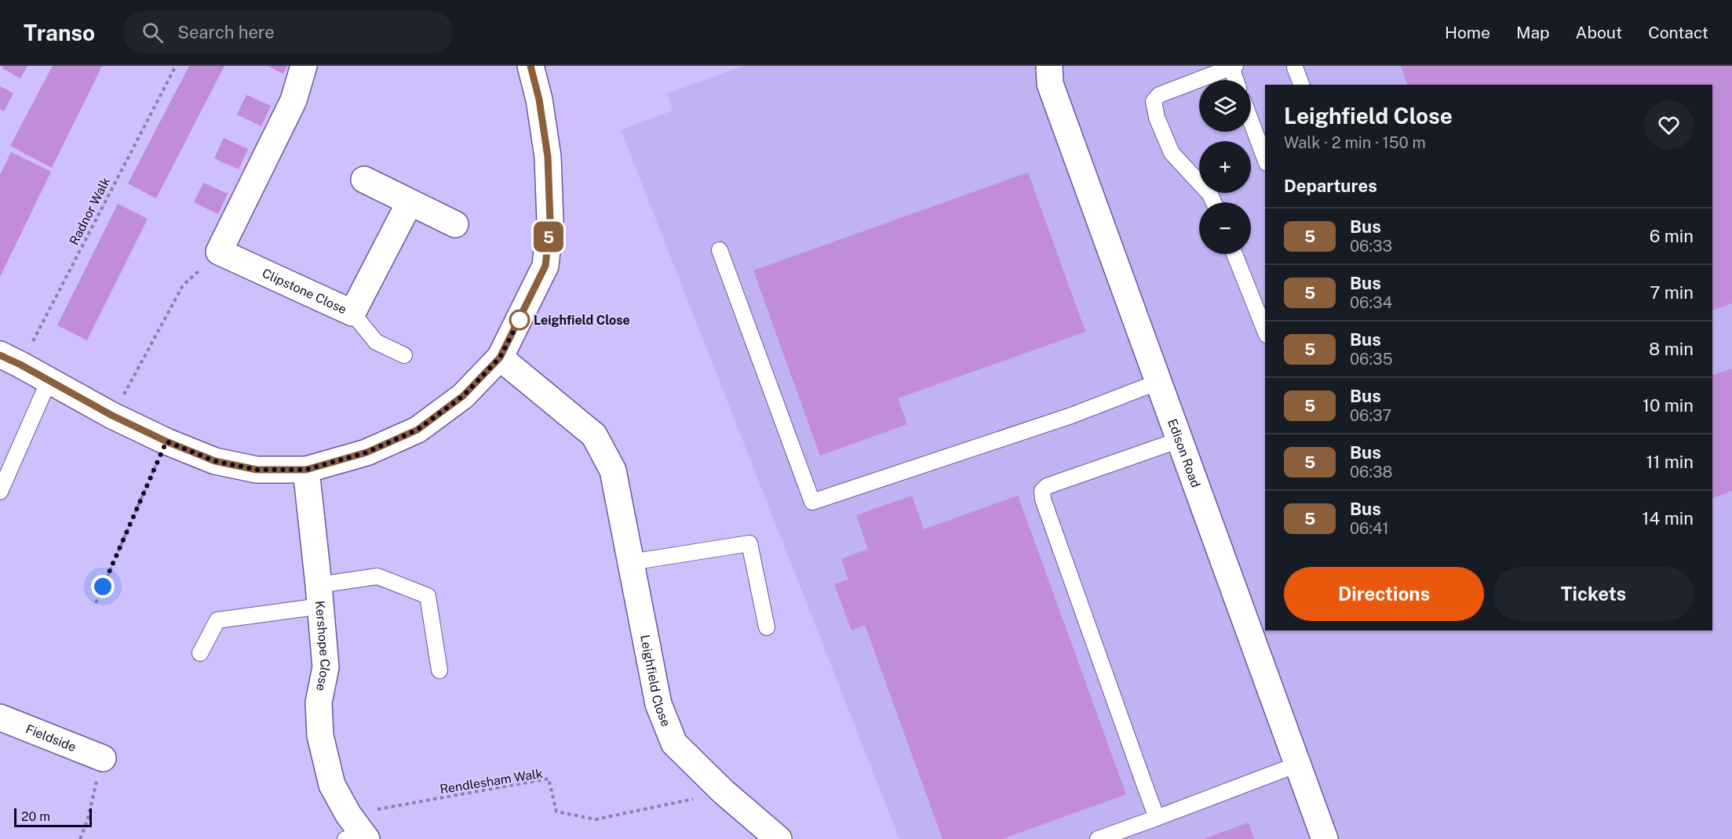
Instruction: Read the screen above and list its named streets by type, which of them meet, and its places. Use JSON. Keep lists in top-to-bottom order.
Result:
{
  "streets": {
    "street": [
      "Clipstone Close",
      "Edison Road",
      "Kershope Close",
      "Leighfield Close",
      "Fieldside"
    ],
    "path": ["Radnor Walk", "Rendlesham Walk"]
  },
  "crossings": [
    ["Kershope Close", "Rendlesham Walk"],
    ["Leighfield Close", "Rendlesham Walk"]
  ],
  "places": ["Leighfield Close"],
  "lines": ["bus line 5"],
  "scale_bar": "20 m",
  "page": {
    "header": "Transo",
    "search": "Search here",
    "nav": [
      "Home",
      "Map",
      "About",
      "Contact"
    ],
    "on_map": "5",
    "map_buttons": ["+", "−"],
    "heading": [
      ["Leighfield Close", "Walk · 2 min · 150 m"],
      "Departures"
    ],
    "list": [
      {
        "mark": "5",
        "name": "Bus",
        "note": "06:33",
        "value": "6 min"
      },
      {
        "mark": "5",
        "name": "Bus",
        "note": "06:34",
        "value": "7 min"
      },
      {
        "mark": "5",
        "name": "Bus",
        "note": "06:35",
        "value": "8 min"
      },
      {
        "mark": "5",
        "name": "Bus",
        "note": "06:37",
        "value": "10 min"
      },
      {
        "mark": "5",
        "name": "Bus",
        "note": "06:38",
        "value": "11 min"
      },
      {
        "mark": "5",
        "name": "Bus",
        "note": "06:41",
        "value": "14 min"
      }
    ],
    "buttons": ["Directions", "Tickets"],
    "scale": "20 m"
  }
}
